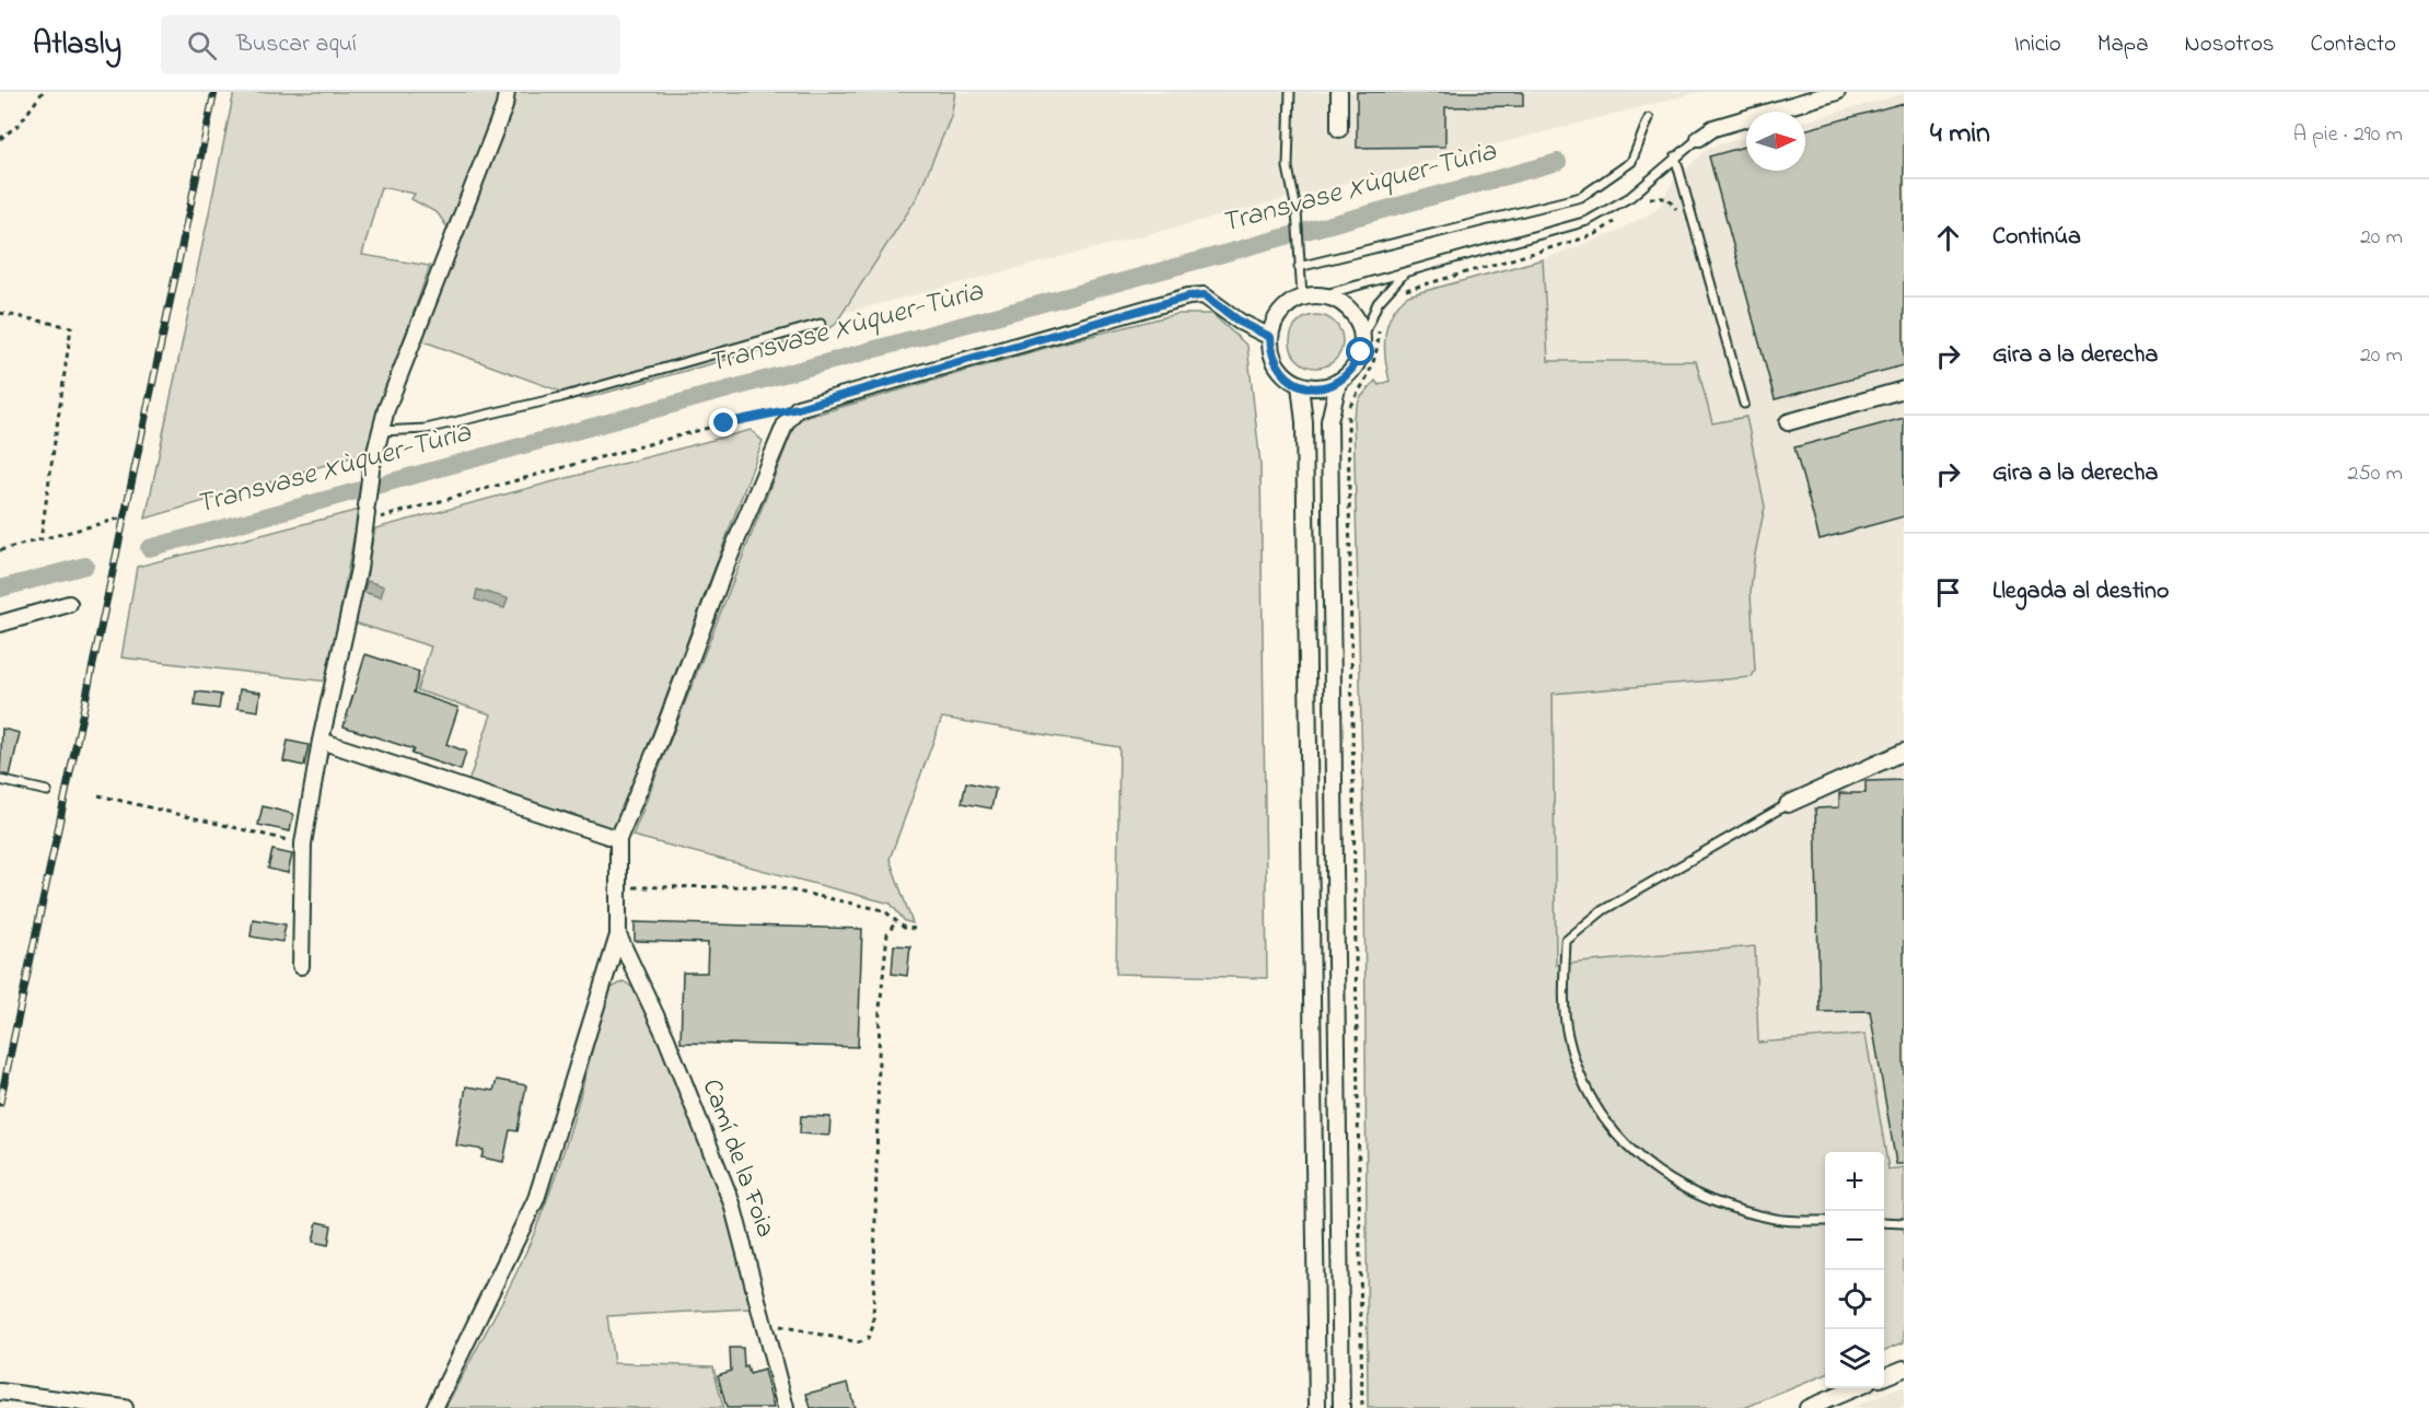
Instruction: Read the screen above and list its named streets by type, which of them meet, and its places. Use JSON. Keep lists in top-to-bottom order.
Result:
{
  "streets": {
    "street": ["Camí de la Foia"]
  },
  "water": ["Transvase Xùquer-Tùria"],
  "north": "right",
  "page": {
    "header": "Atlasly",
    "search": "Buscar aquí",
    "nav": [
      "Inicio",
      "Mapa",
      "Nosotros",
      "Contacto"
    ],
    "heading": ["4 min", "A pie · 290 m"],
    "list": [
      ["Continúa", "20 m"],
      ["Gira a la derecha", "20 m"],
      ["Gira a la derecha", "250 m"],
      "Llegada al destino"
    ],
    "map_buttons": ["+", "−"]
  }
}
